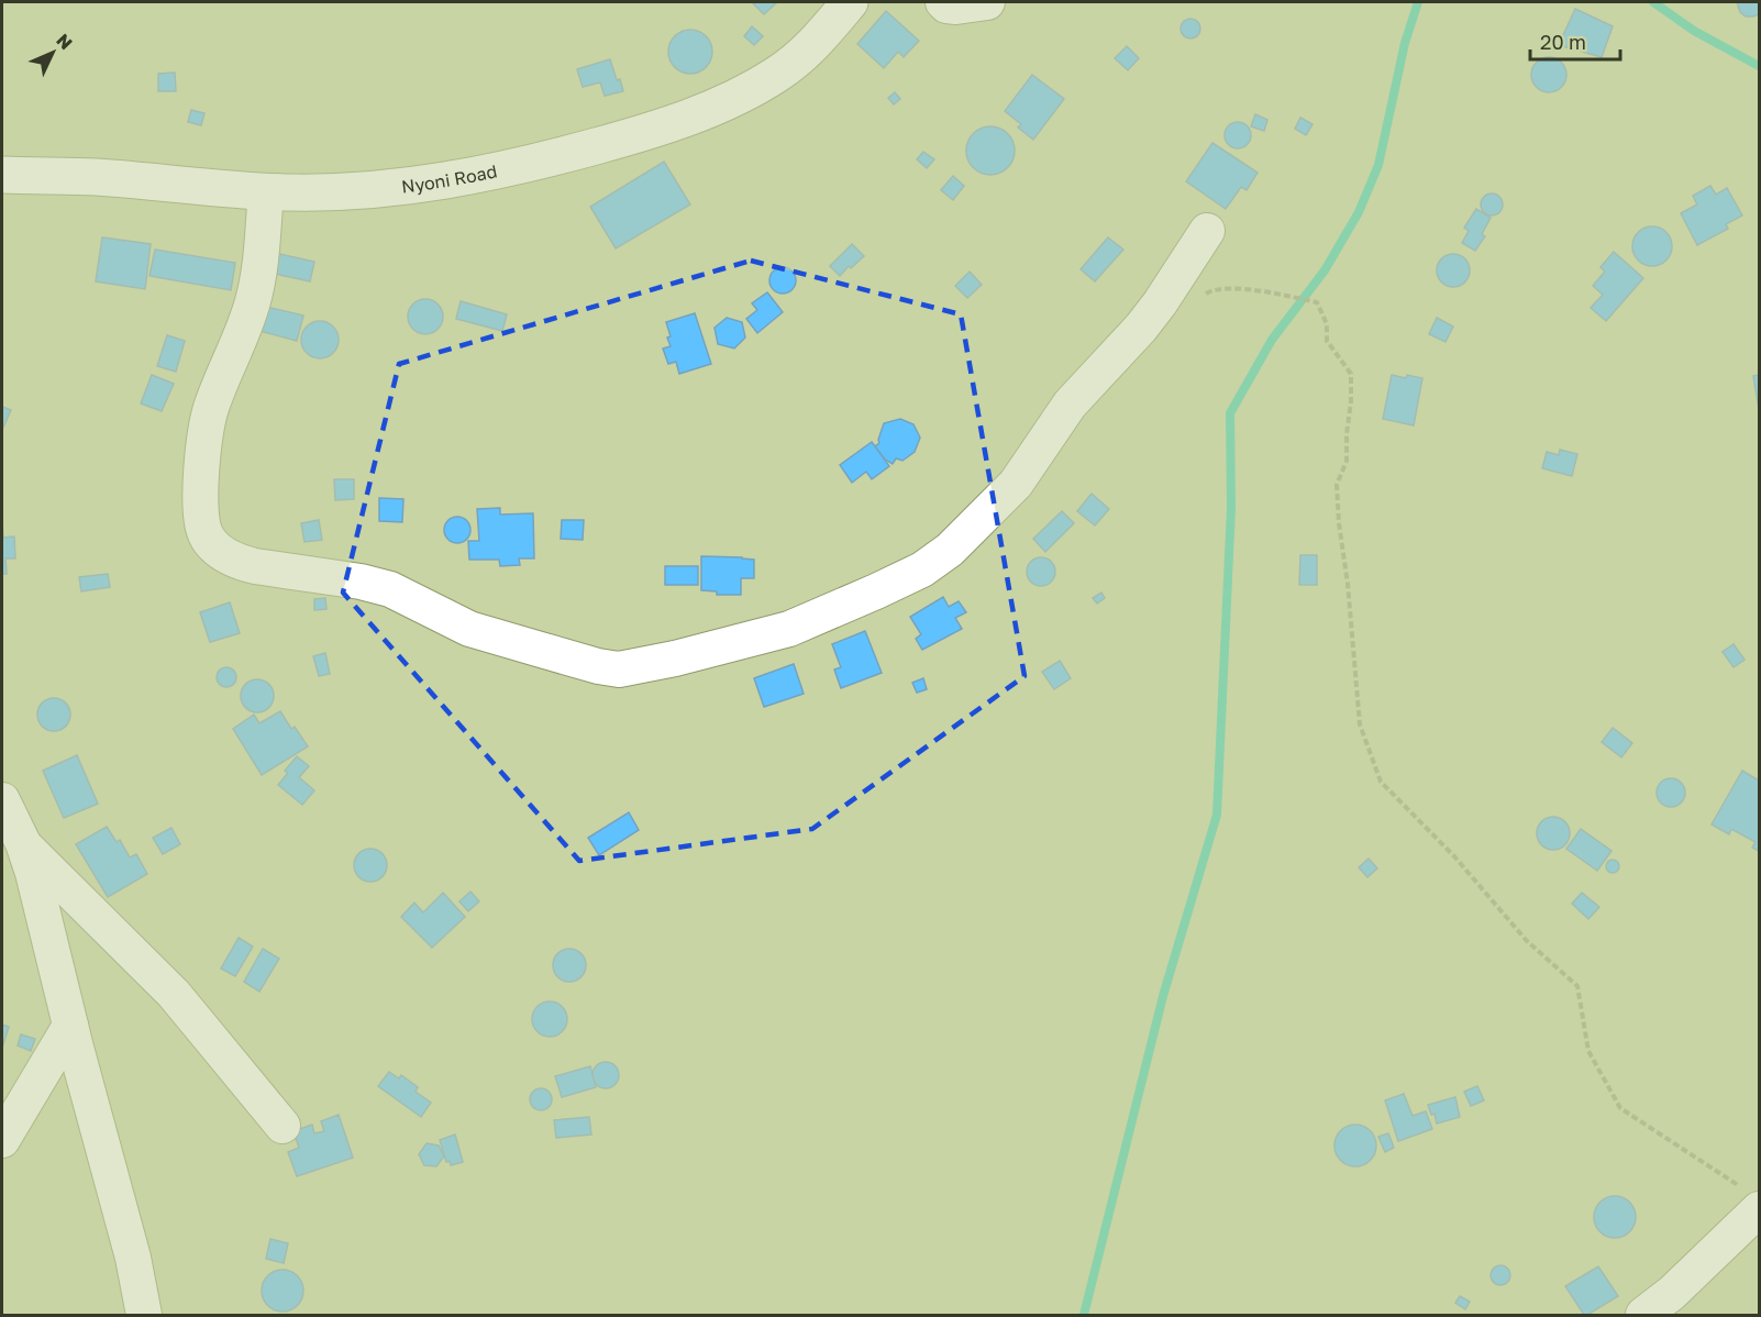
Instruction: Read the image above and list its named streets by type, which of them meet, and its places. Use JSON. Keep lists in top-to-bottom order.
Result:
{
  "streets": {
    "street": ["Nyoni Road"]
  },
  "scale_bar": "20 m",
  "north": "top right"
}
